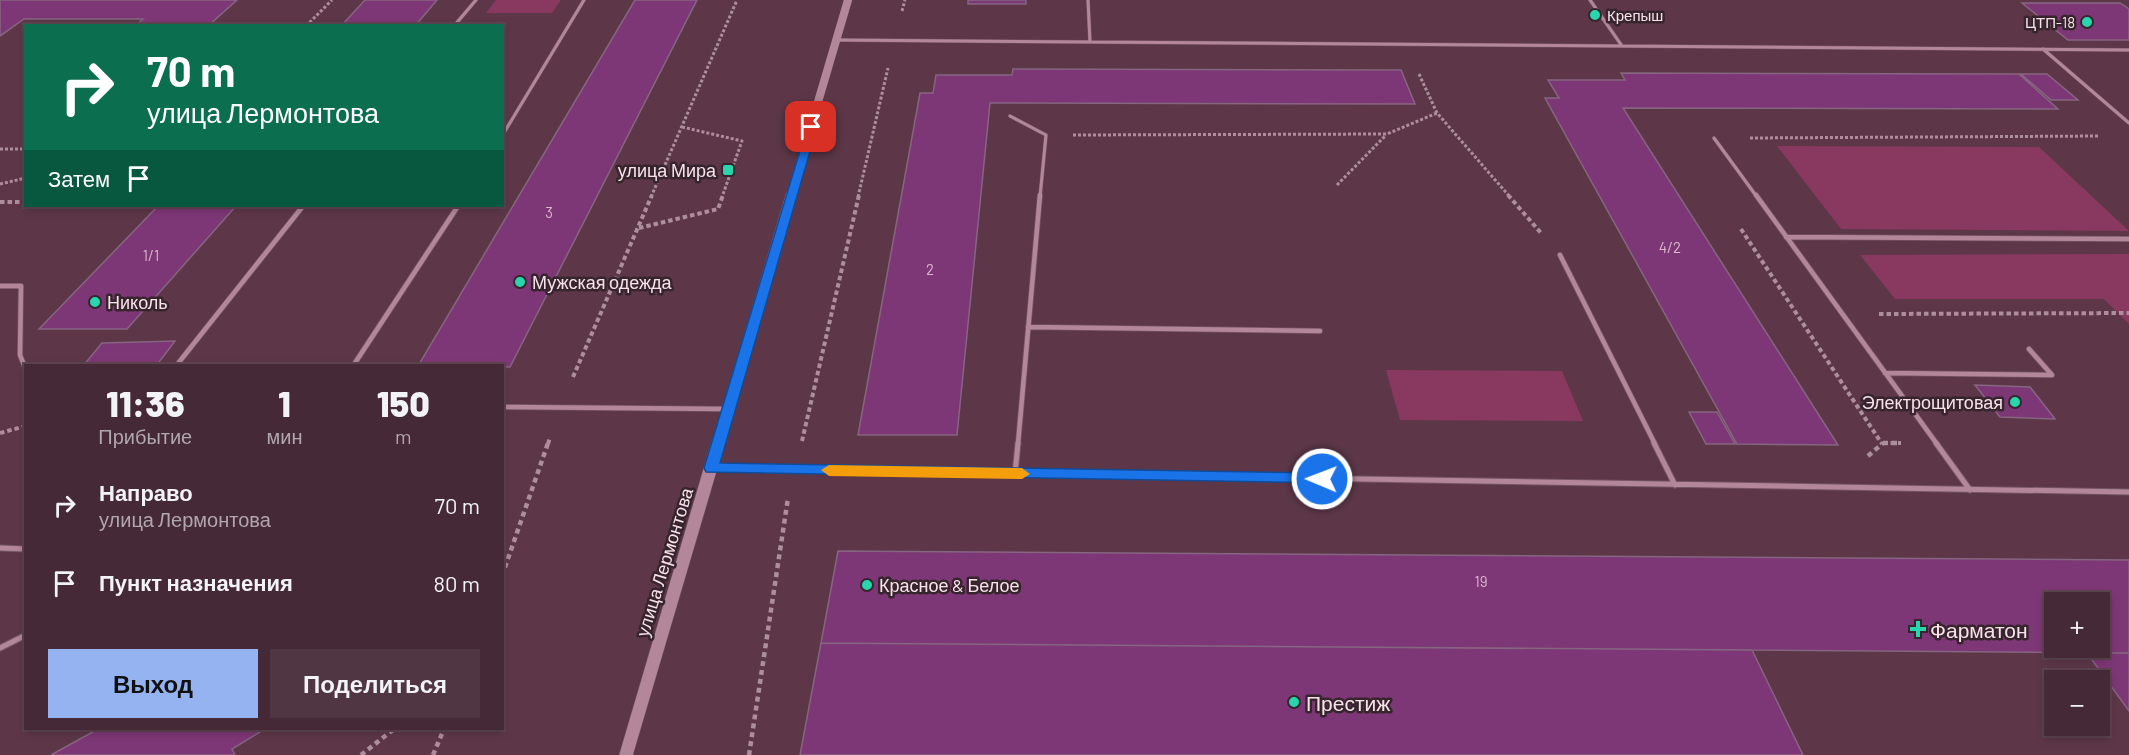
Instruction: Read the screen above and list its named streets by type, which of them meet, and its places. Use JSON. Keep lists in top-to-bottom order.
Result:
{
  "streets": {
    "street": ["улица Лермонтова"]
  },
  "places": {
    "other": [
      "Крепыш",
      "ЦТП-18",
      "Мужская одежда",
      "Николь",
      "Электрощитовая",
      "Красное & Белое",
      "Престиж"
    ],
    "transit": ["улица Мира"],
    "health": ["Фарматон"]
  },
  "house_numbers": [
    "3",
    "4/2",
    "1/1",
    "2",
    "19"
  ],
  "page": {
    "turn": ["70 m", "улица Лермонтова"],
    "then": "Затем",
    "eta": [
      "11:36",
      "Прибытие",
      "1",
      "мин",
      "150",
      "m"
    ],
    "list": [
      {
        "name": "Направо",
        "note": "улица Лермонтова",
        "value": "70 m"
      },
      {
        "name": "Пункт назначения",
        "value": "80 m"
      }
    ],
    "map_buttons": ["+", "−"],
    "buttons": ["Выход", "Поделиться"]
  }
}
